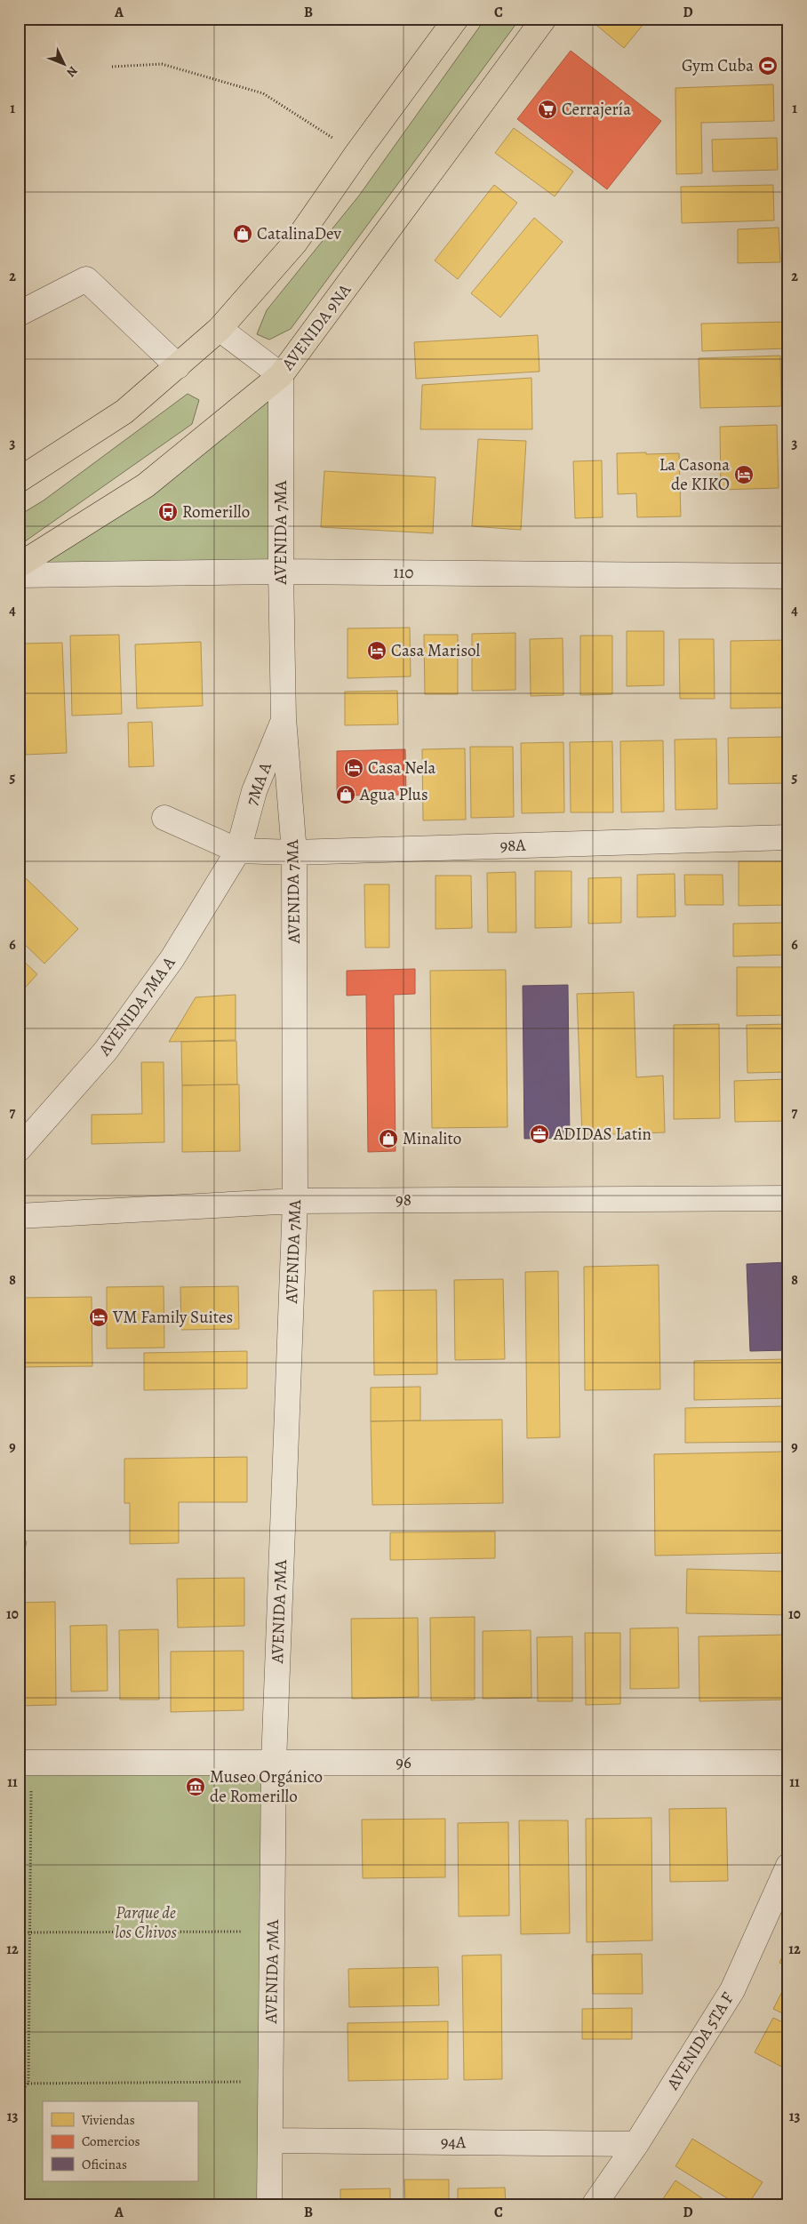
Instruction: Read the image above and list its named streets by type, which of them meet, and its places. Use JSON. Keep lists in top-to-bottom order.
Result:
{
  "streets": {
    "main road": ["AVENIDA 9NA"],
    "street": [
      "AVENIDA 7MA",
      "110",
      "7MA A",
      "98A",
      "AVENIDA 7MA A",
      "98",
      "96",
      "AVENIDA 5TA F",
      "94A"
    ]
  },
  "crossings": [
    ["AVENIDA 9NA", "AVENIDA 7MA"],
    ["AVENIDA 7MA", "110"],
    ["AVENIDA 7MA", "7MA A"],
    ["AVENIDA 7MA", "98A"],
    ["AVENIDA 7MA", "98"],
    ["AVENIDA 7MA", "96"],
    ["AVENIDA 7MA", "94A"],
    ["7MA A", "98A"],
    ["7MA A", "AVENIDA 7MA A"],
    ["98A", "AVENIDA 7MA A"],
    ["AVENIDA 5TA F", "94A"]
  ],
  "parks": ["Parque de los Chivos"],
  "places": {
    "sports": ["Gym Cuba"],
    "supermarket": ["Cerrajería"],
    "shop": ["CatalinaDev", "Agua Plus", "Minalito"],
    "hotel": [
      "La Casona de KIKO",
      "Casa Marisol",
      "Casa Nela",
      "VM Family Suites"
    ],
    "bus stop": ["Romerillo"],
    "office": ["ADIDAS Latin"],
    "museum": ["Museo Orgánico de Romerillo"]
  },
  "legend": ["Viviendas", "Comercios", "Oficinas"],
  "north": "bottom right",
  "grid": {
    "columns": [
      "A",
      "B",
      "C",
      "D"
    ],
    "rows": [
      "1",
      "2",
      "3",
      "4",
      "5",
      "6",
      "7",
      "8",
      "9",
      "10",
      "11",
      "12",
      "13"
    ]
  }
}
